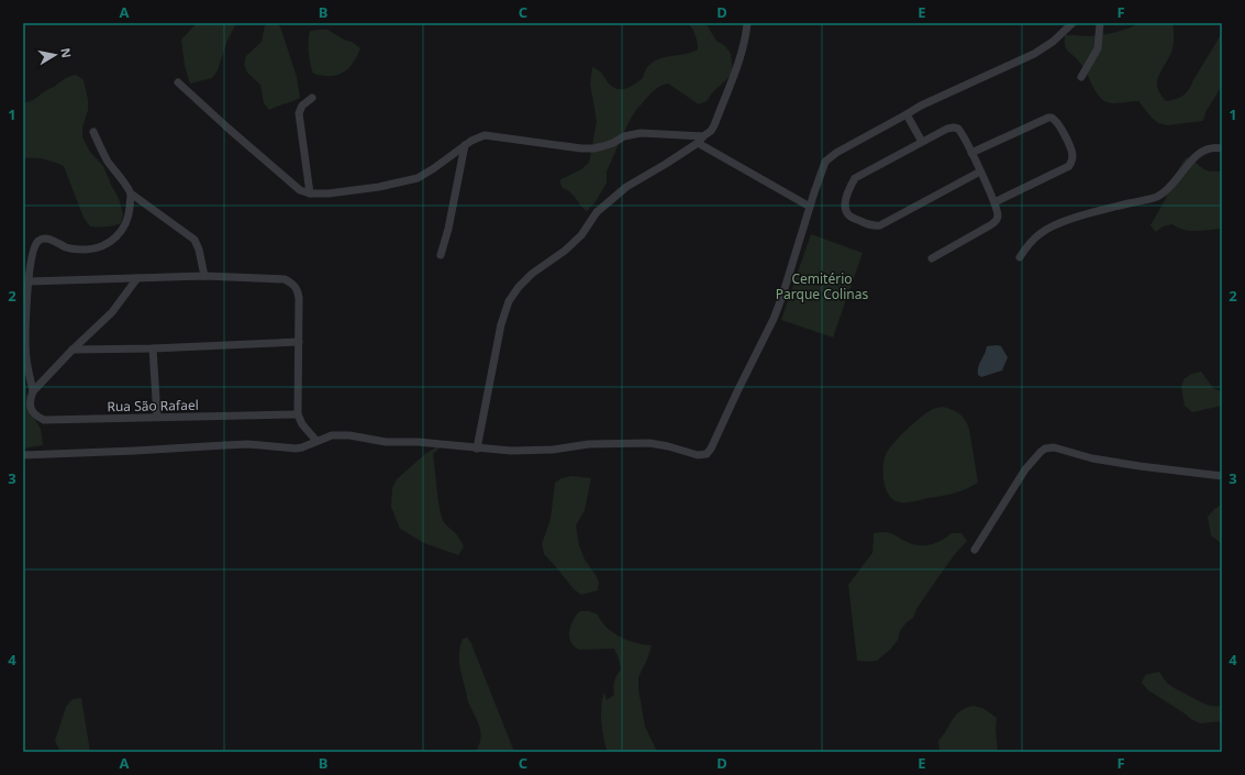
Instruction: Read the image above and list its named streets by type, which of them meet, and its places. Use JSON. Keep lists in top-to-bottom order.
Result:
{
  "streets": {
    "street": ["Rua São Rafael"]
  },
  "parks": ["Cemitério Parque Colinas"],
  "north": "right",
  "grid": {
    "columns": [
      "A",
      "B",
      "C",
      "D",
      "E",
      "F"
    ],
    "rows": [
      "1",
      "2",
      "3",
      "4"
    ]
  }
}
